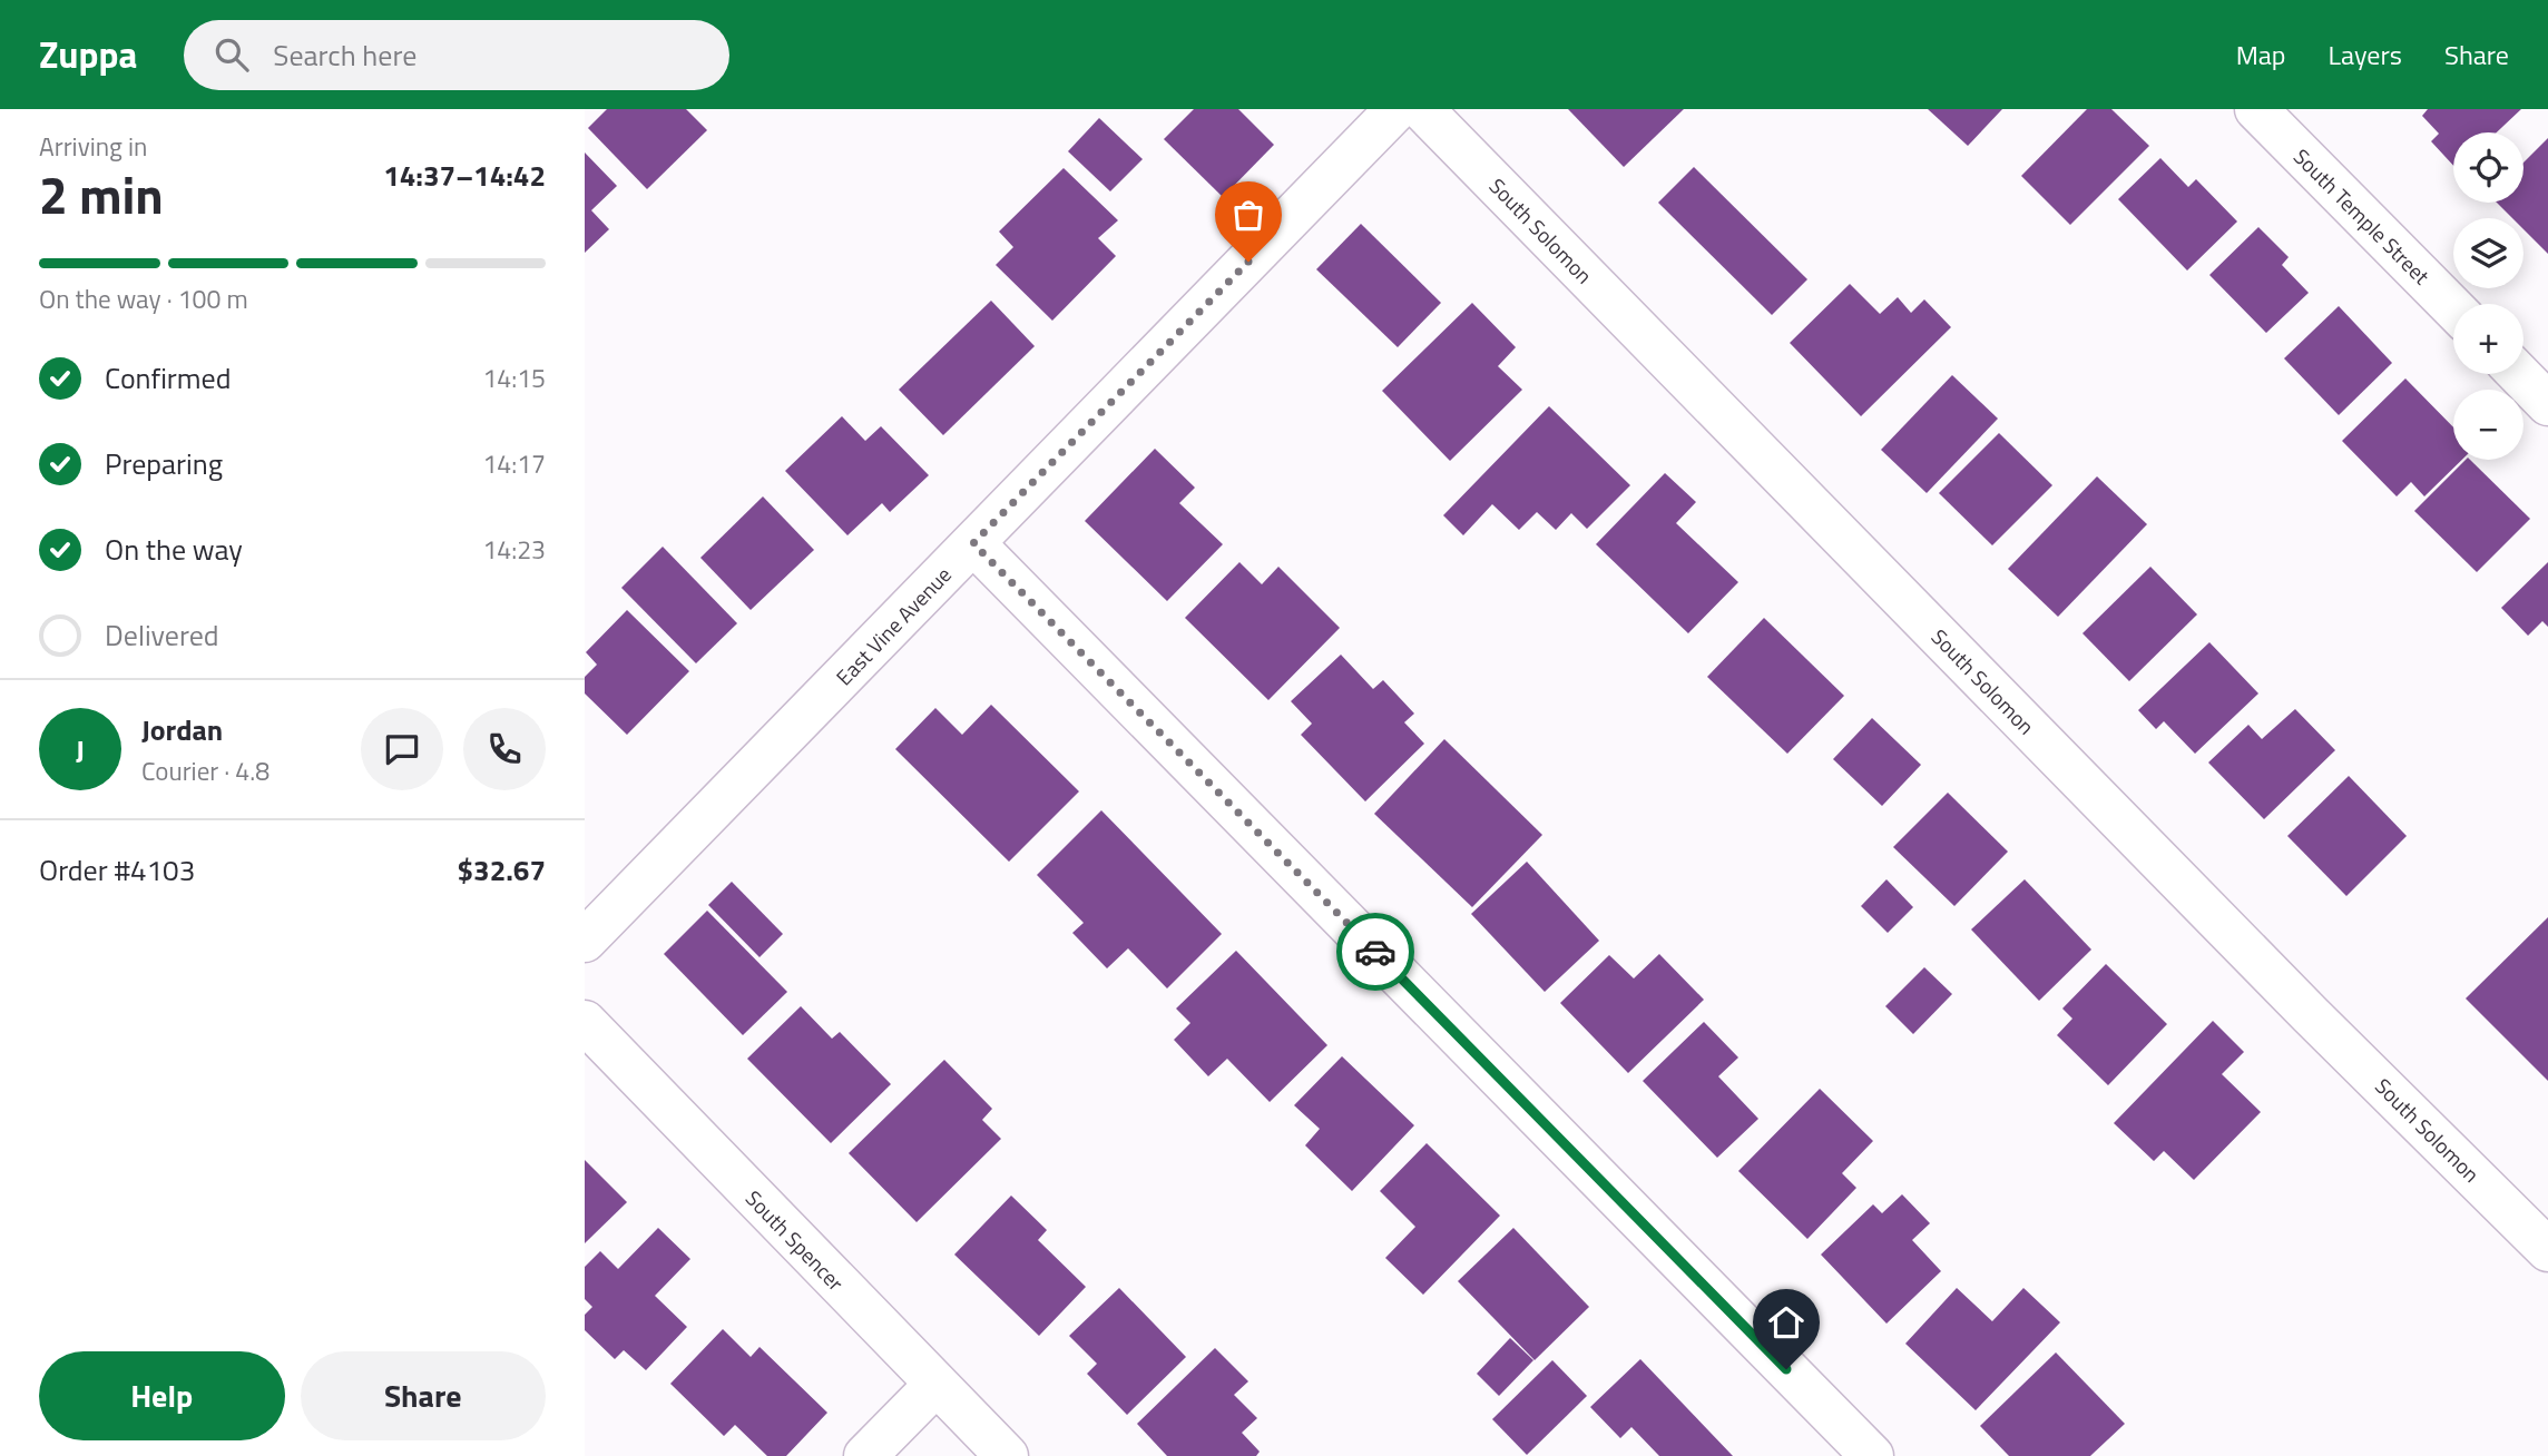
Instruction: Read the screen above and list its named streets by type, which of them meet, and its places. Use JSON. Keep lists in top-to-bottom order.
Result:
{
  "streets": {
    "street": [
      "South Temple Street",
      "South Solomon",
      "East Vine Avenue",
      "South Spencer"
    ]
  },
  "page": {
    "header": "Zuppa",
    "search": "Search here",
    "nav": ["Map", "Layers", "Share"],
    "heading": ["2 min", "Arriving in", "14:37–14:42"],
    "panel": [
      "Jordan",
      "Courier · 4.8",
      "Order #4103",
      "$32.67"
    ],
    "map_buttons": ["+", "−"],
    "bar": "On the way · 100 m",
    "list": [
      ["Confirmed", "14:15"],
      ["Preparing", "14:17"],
      ["On the way", "14:23"],
      "Delivered"
    ],
    "round": "J",
    "buttons": ["Help", "Share"]
  }
}
